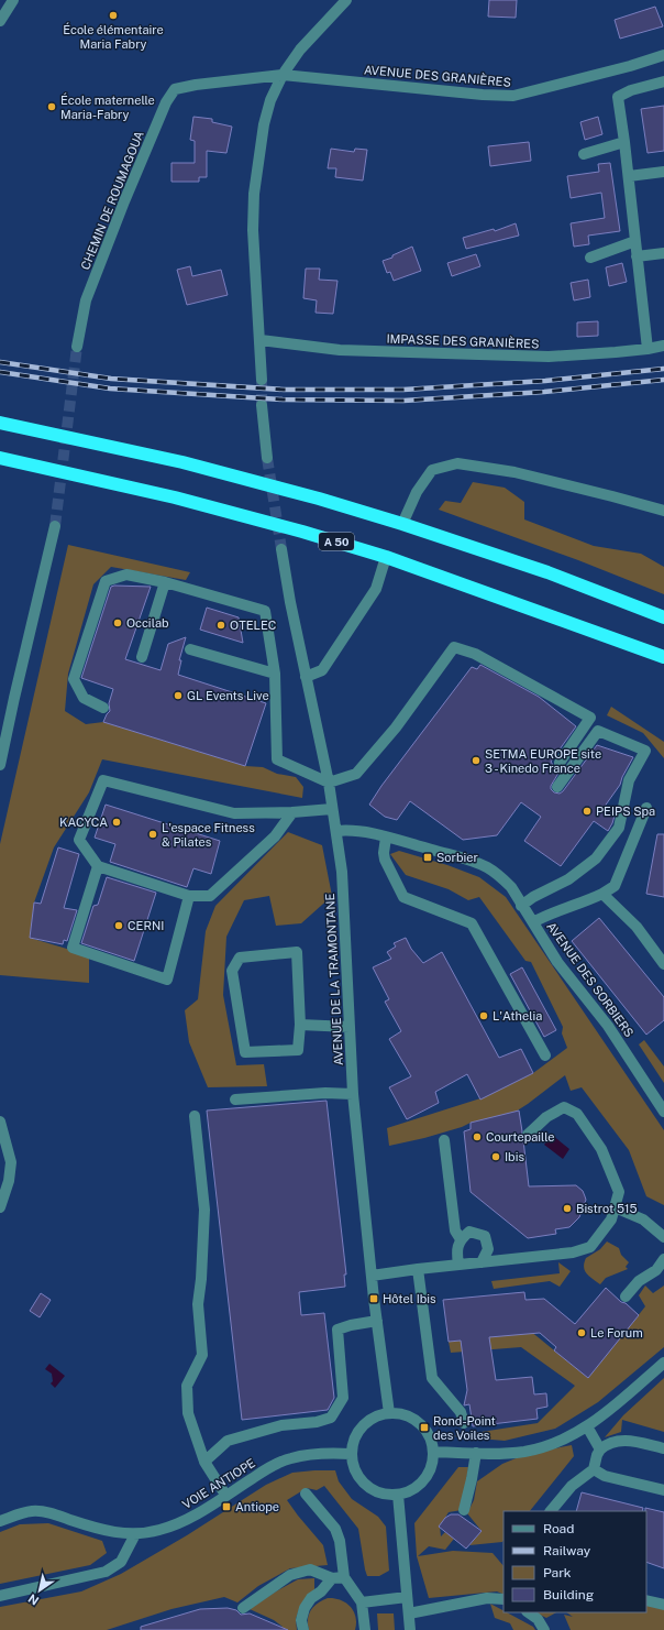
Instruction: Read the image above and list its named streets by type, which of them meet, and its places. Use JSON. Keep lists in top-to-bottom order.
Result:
{
  "streets": {
    "highway": ["A 50"],
    "street": [
      "AVENUE DES GRANIÈRES",
      "CHEMIN DE ROUMAGOUA",
      "IMPASSE DES GRANIÈRES",
      "AVENUE DE LA TRAMONTANE",
      "AVENUE DES SORBIERS",
      "VOIE ANTIOPE"
    ]
  },
  "crossings": [
    ["AVENUE DES GRANIÈRES", "CHEMIN DE ROUMAGOUA"],
    ["AVENUE DE LA TRAMONTANE", "AVENUE DES SORBIERS"],
    ["AVENUE DE LA TRAMONTANE", "VOIE ANTIOPE"]
  ],
  "places": {
    "other": [
      "École élémentaire Maria Fabry",
      "École maternelle Maria-Fabry",
      "Occilab",
      "OTELEC",
      "GL Events Live",
      "SETMA EUROPE site 3 - Kinedo France",
      "PEIPS Spa",
      "KACYCA",
      "L'espace Fitness & Pilates",
      "CERNI",
      "L'Athelia",
      "Courtepaille",
      "Ibis",
      "Bistrot 515",
      "Le Forum"
    ],
    "transit": [
      "Sorbier",
      "Hôtel Ibis",
      "Rond-Point des Voiles",
      "Antiope"
    ]
  },
  "legend": [
    "Road",
    "Railway",
    "Park",
    "Building"
  ],
  "north": "bottom left"
}
